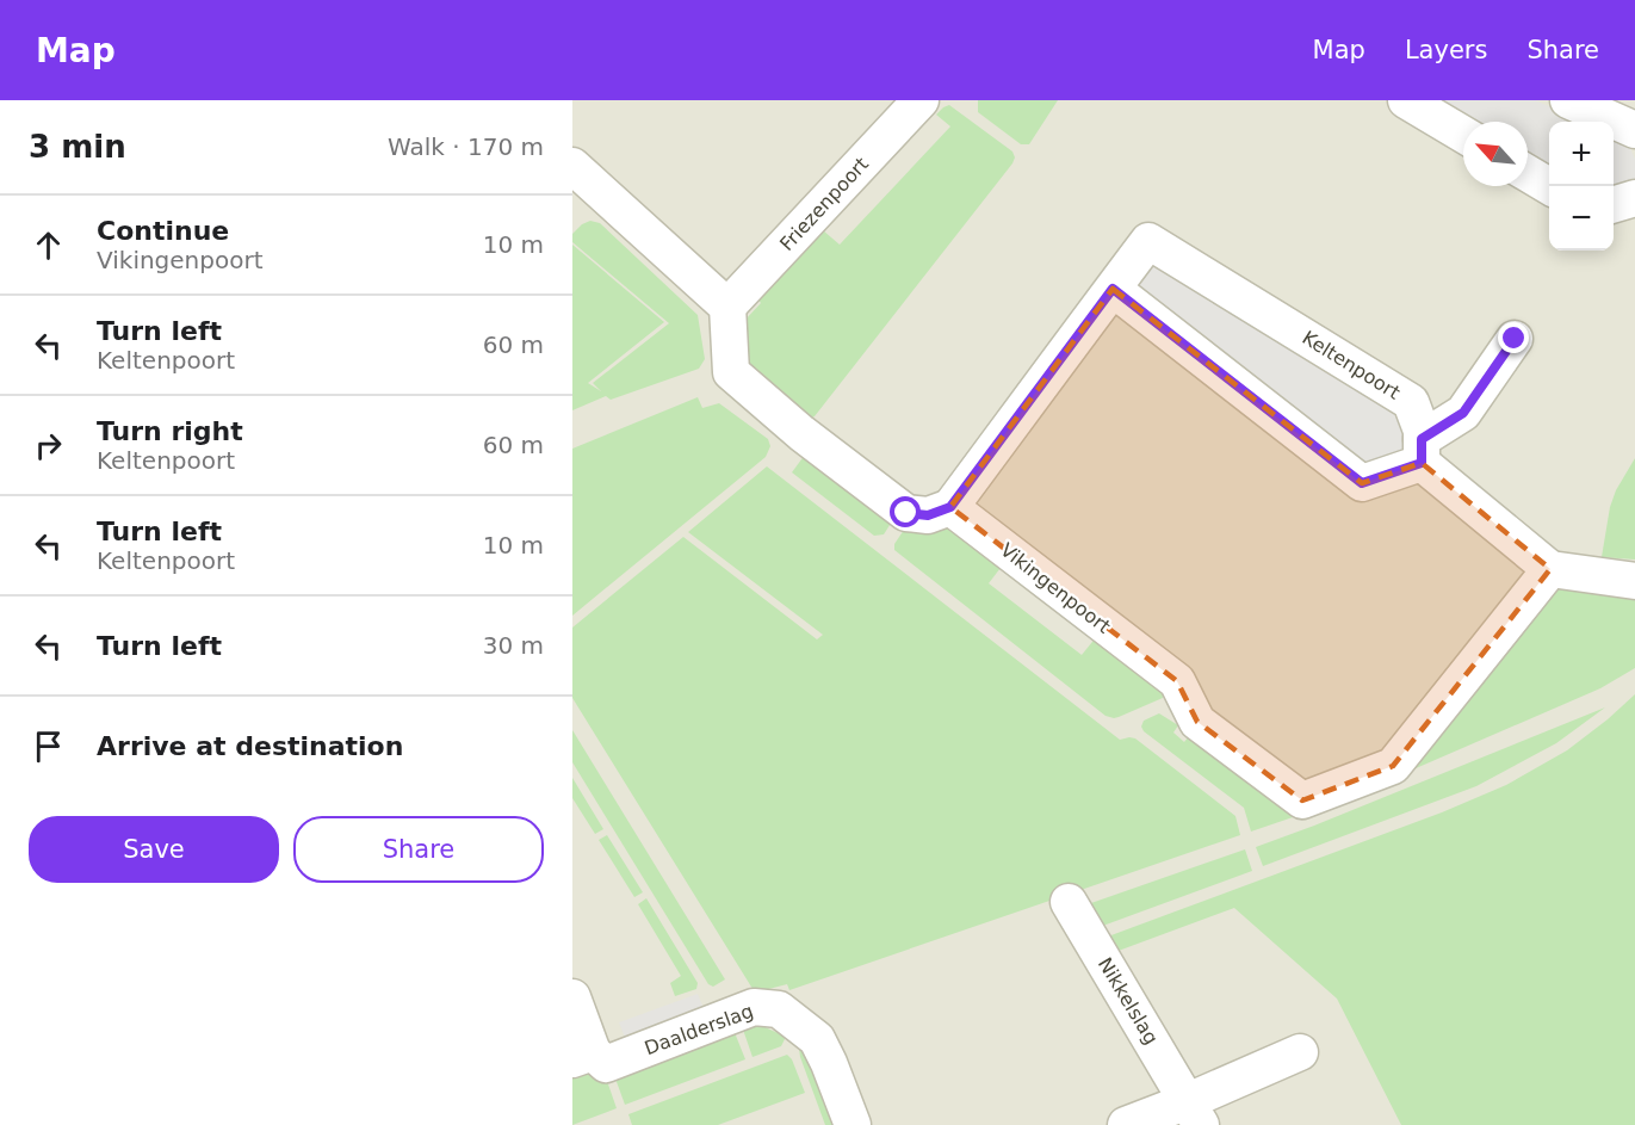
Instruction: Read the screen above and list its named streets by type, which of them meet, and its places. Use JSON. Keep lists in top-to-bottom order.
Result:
{
  "streets": {
    "street": [
      "Friezenpoort",
      "Keltenpoort",
      "Vikingenpoort",
      "Nikkelslag",
      "Daalderslag"
    ]
  },
  "crossings": [
    ["Keltenpoort", "Vikingenpoort"]
  ],
  "north": "top left",
  "page": {
    "header": "Map",
    "nav": ["Map", "Layers", "Share"],
    "heading": ["3 min", "Walk · 170 m"],
    "map_buttons": ["+", "−"],
    "list": [
      ["Continue", "Vikingenpoort", "10 m"],
      ["Turn left", "Keltenpoort", "60 m"],
      ["Turn right", "Keltenpoort", "60 m"],
      ["Turn left", "Keltenpoort", "10 m"],
      ["Turn left", "30 m"],
      "Arrive at destination"
    ],
    "buttons": ["Save", "Share"]
  }
}
